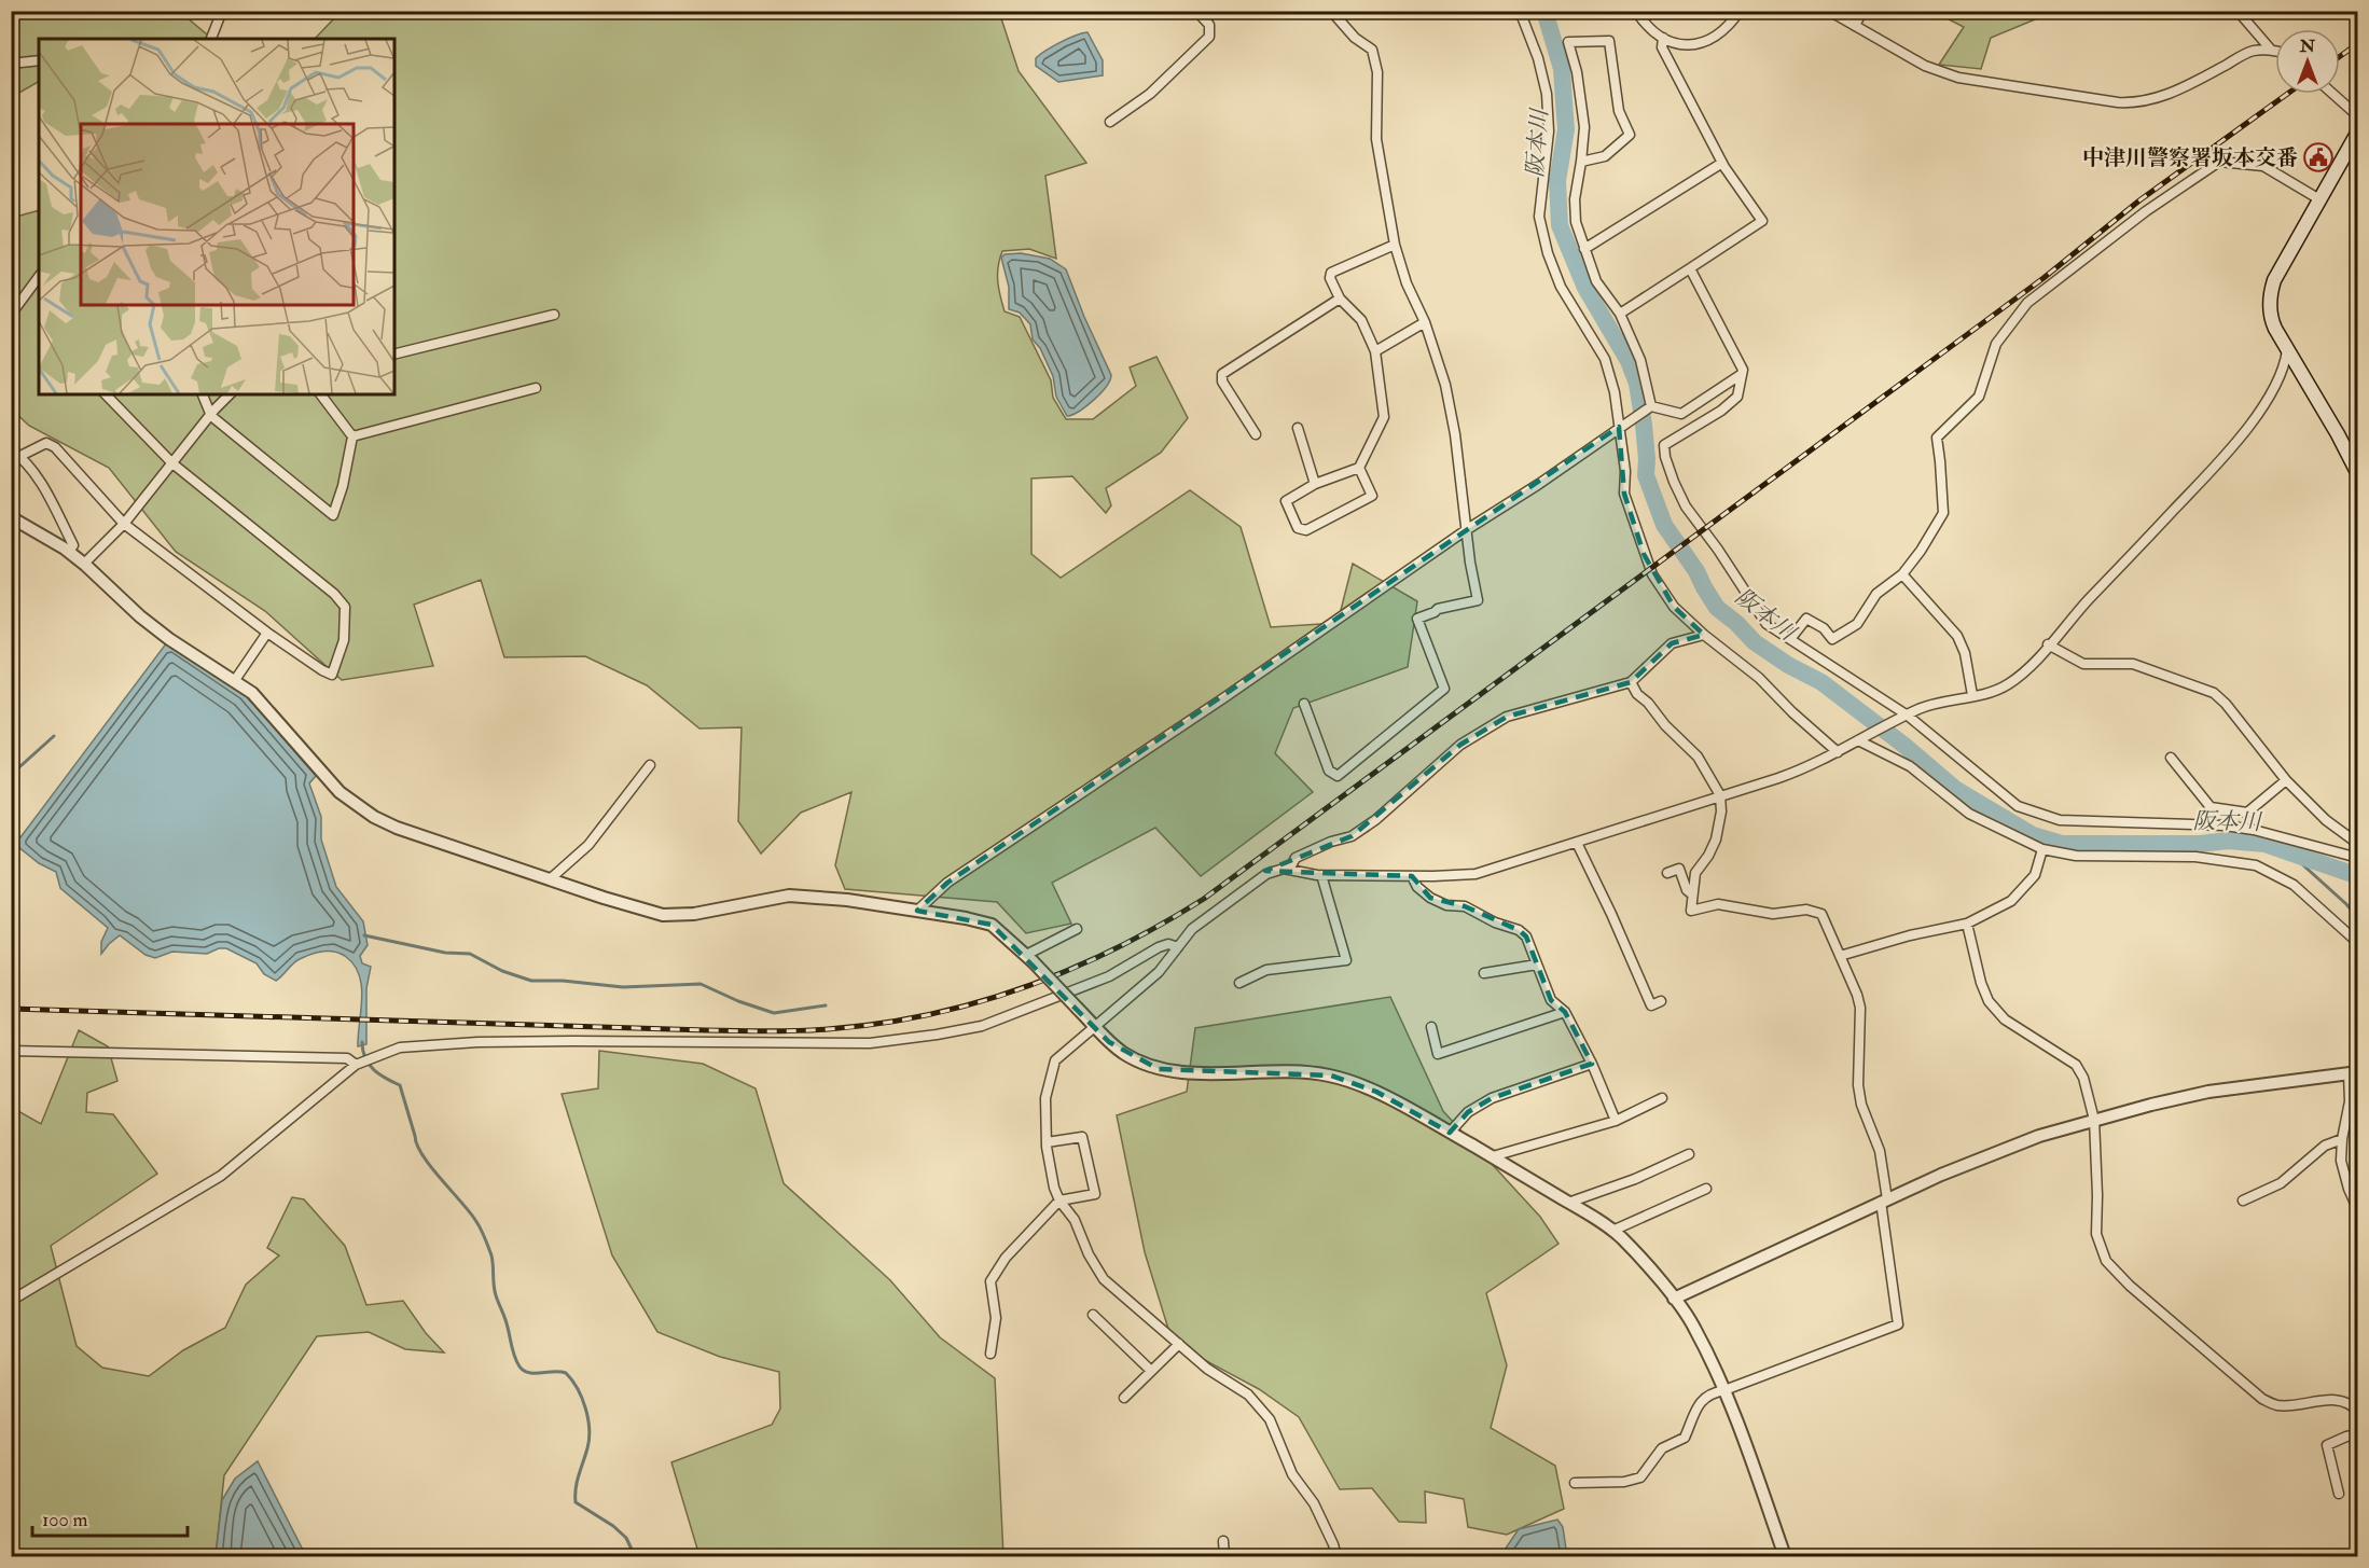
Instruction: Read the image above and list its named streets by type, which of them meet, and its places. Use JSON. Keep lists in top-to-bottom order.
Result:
{
  "water": ["阪本川"],
  "places": {
    "public building": ["中津川警察署坂本交番"]
  },
  "scale_bar": "100 m",
  "north": "top"
}
